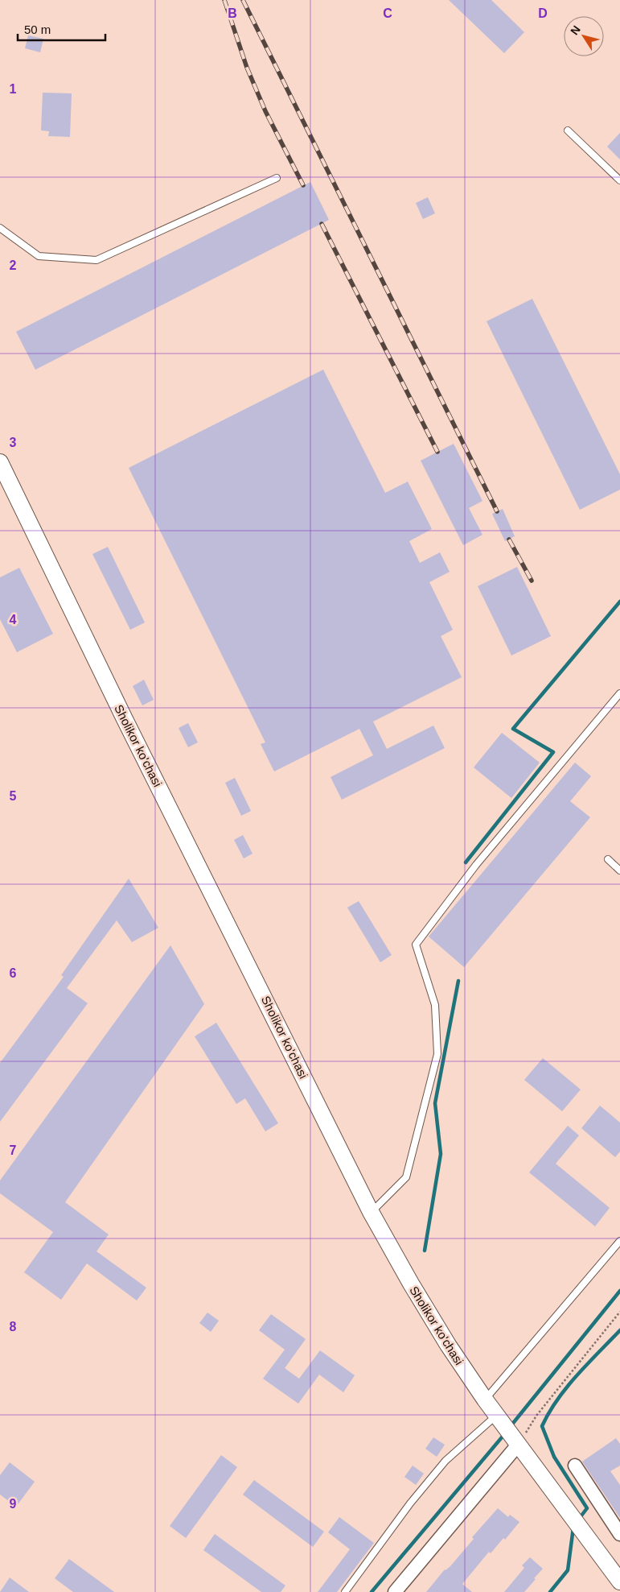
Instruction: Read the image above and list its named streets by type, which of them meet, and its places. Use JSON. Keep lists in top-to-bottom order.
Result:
{
  "streets": {
    "street": ["Sholikor ko'chasi"]
  },
  "scale_bar": "50 m",
  "north": "top left",
  "grid": {
    "columns": ["B", "C", "D"],
    "rows": [
      "1",
      "2",
      "3",
      "4",
      "5",
      "6",
      "7",
      "8",
      "9"
    ]
  }
}
